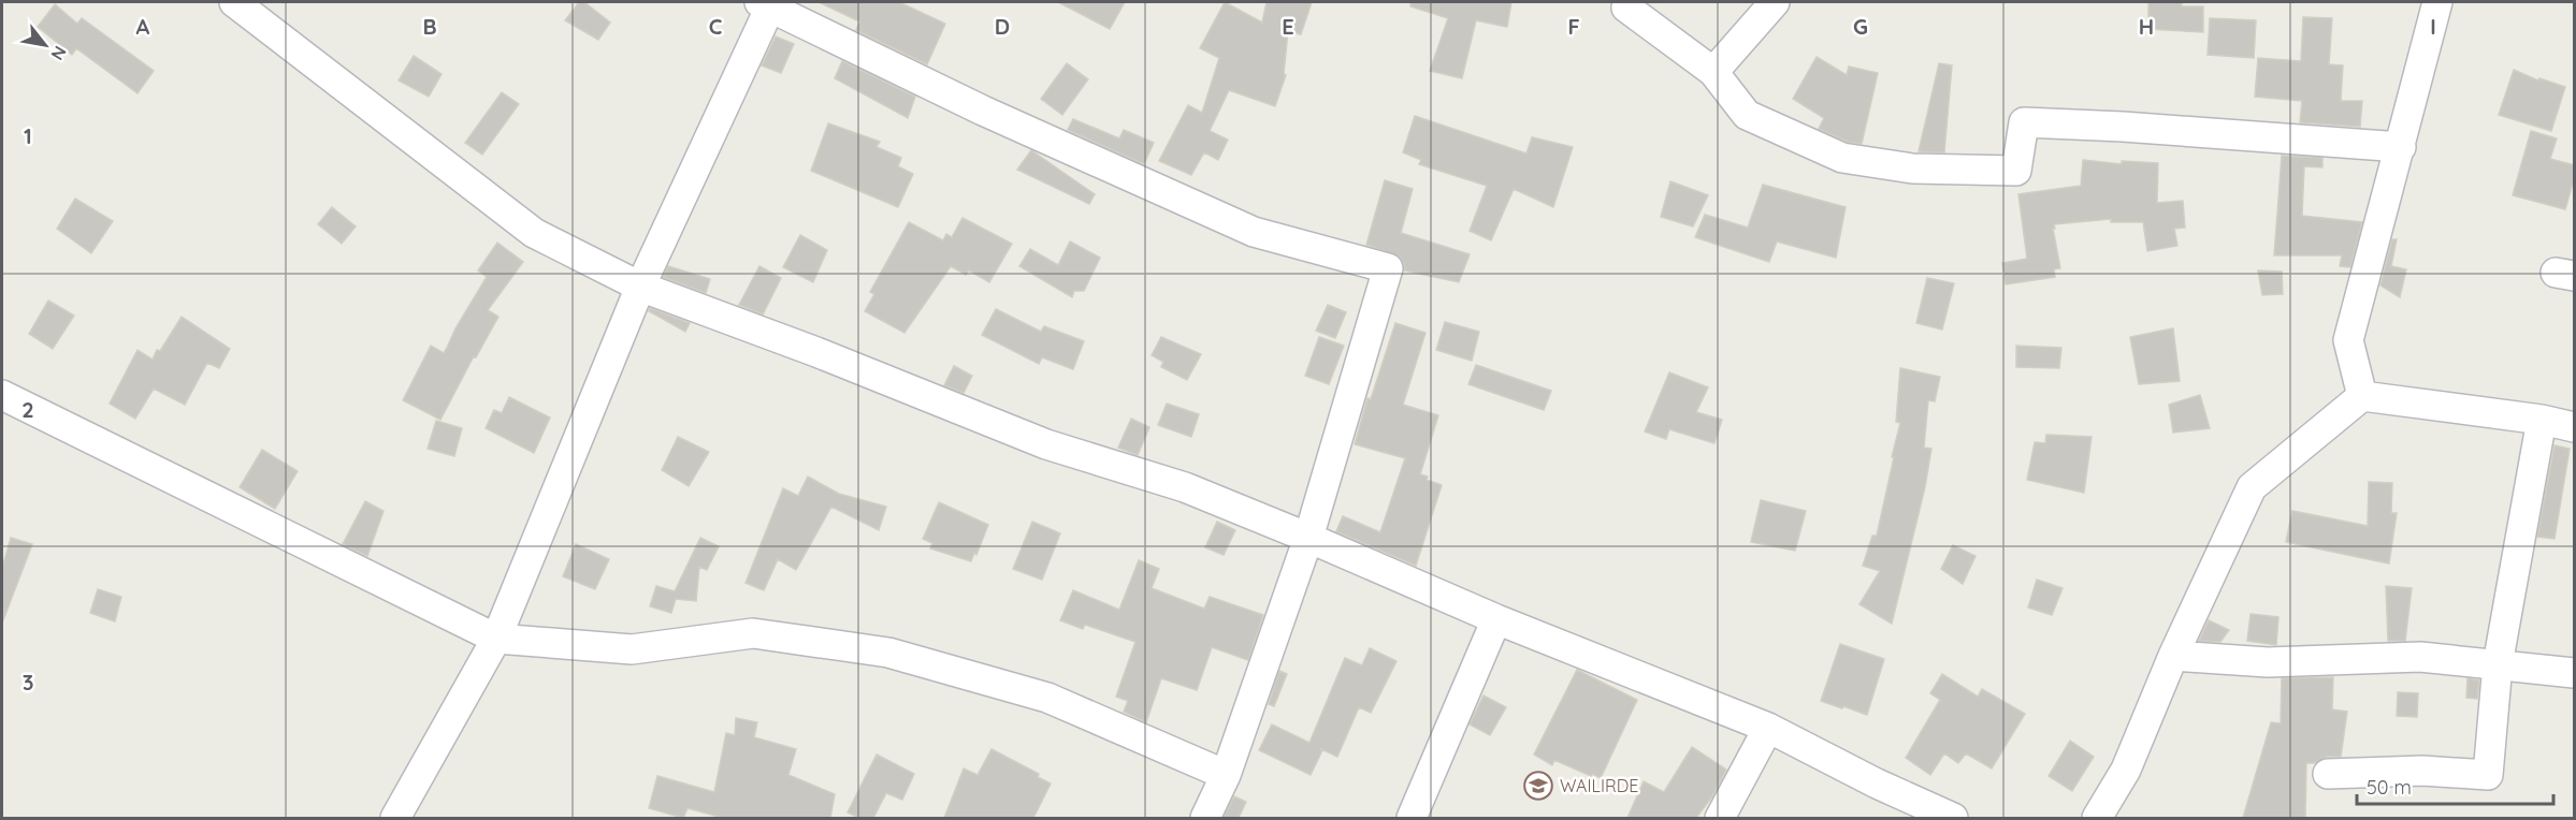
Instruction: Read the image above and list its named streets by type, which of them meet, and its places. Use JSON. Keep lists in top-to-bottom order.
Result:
{
  "places": {
    "school or university": ["WAILIRDE"]
  },
  "scale_bar": "50 m",
  "north": "bottom right",
  "grid": {
    "columns": [
      "A",
      "B",
      "C",
      "D",
      "E",
      "F",
      "G",
      "H",
      "I"
    ],
    "rows": ["1", "2", "3"]
  }
}
